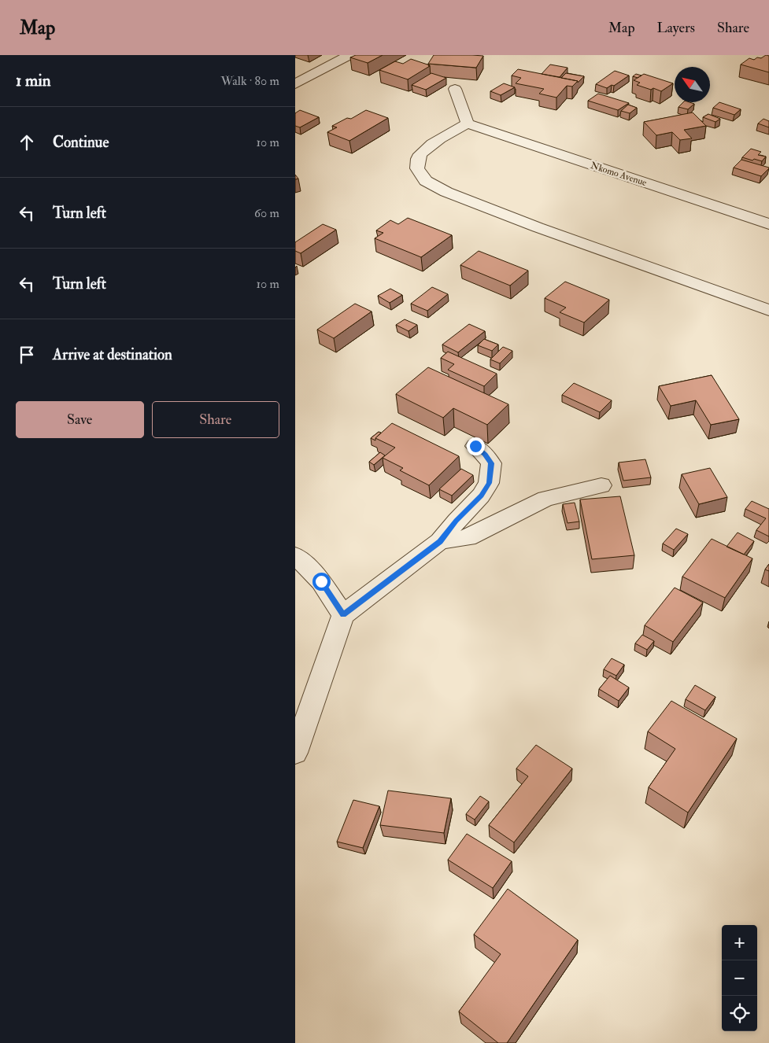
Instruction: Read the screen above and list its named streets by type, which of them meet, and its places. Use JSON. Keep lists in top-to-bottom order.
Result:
{
  "streets": {
    "street": ["Nkomo Avenue"]
  },
  "north": "top left",
  "page": {
    "header": "Map",
    "nav": ["Map", "Layers", "Share"],
    "heading": ["1 min", "Walk · 80 m"],
    "list": [
      ["Continue", "10 m"],
      ["Turn left", "60 m"],
      ["Turn left", "10 m"],
      "Arrive at destination"
    ],
    "buttons": ["Save", "Share"],
    "map_buttons": ["+", "−"]
  }
}
